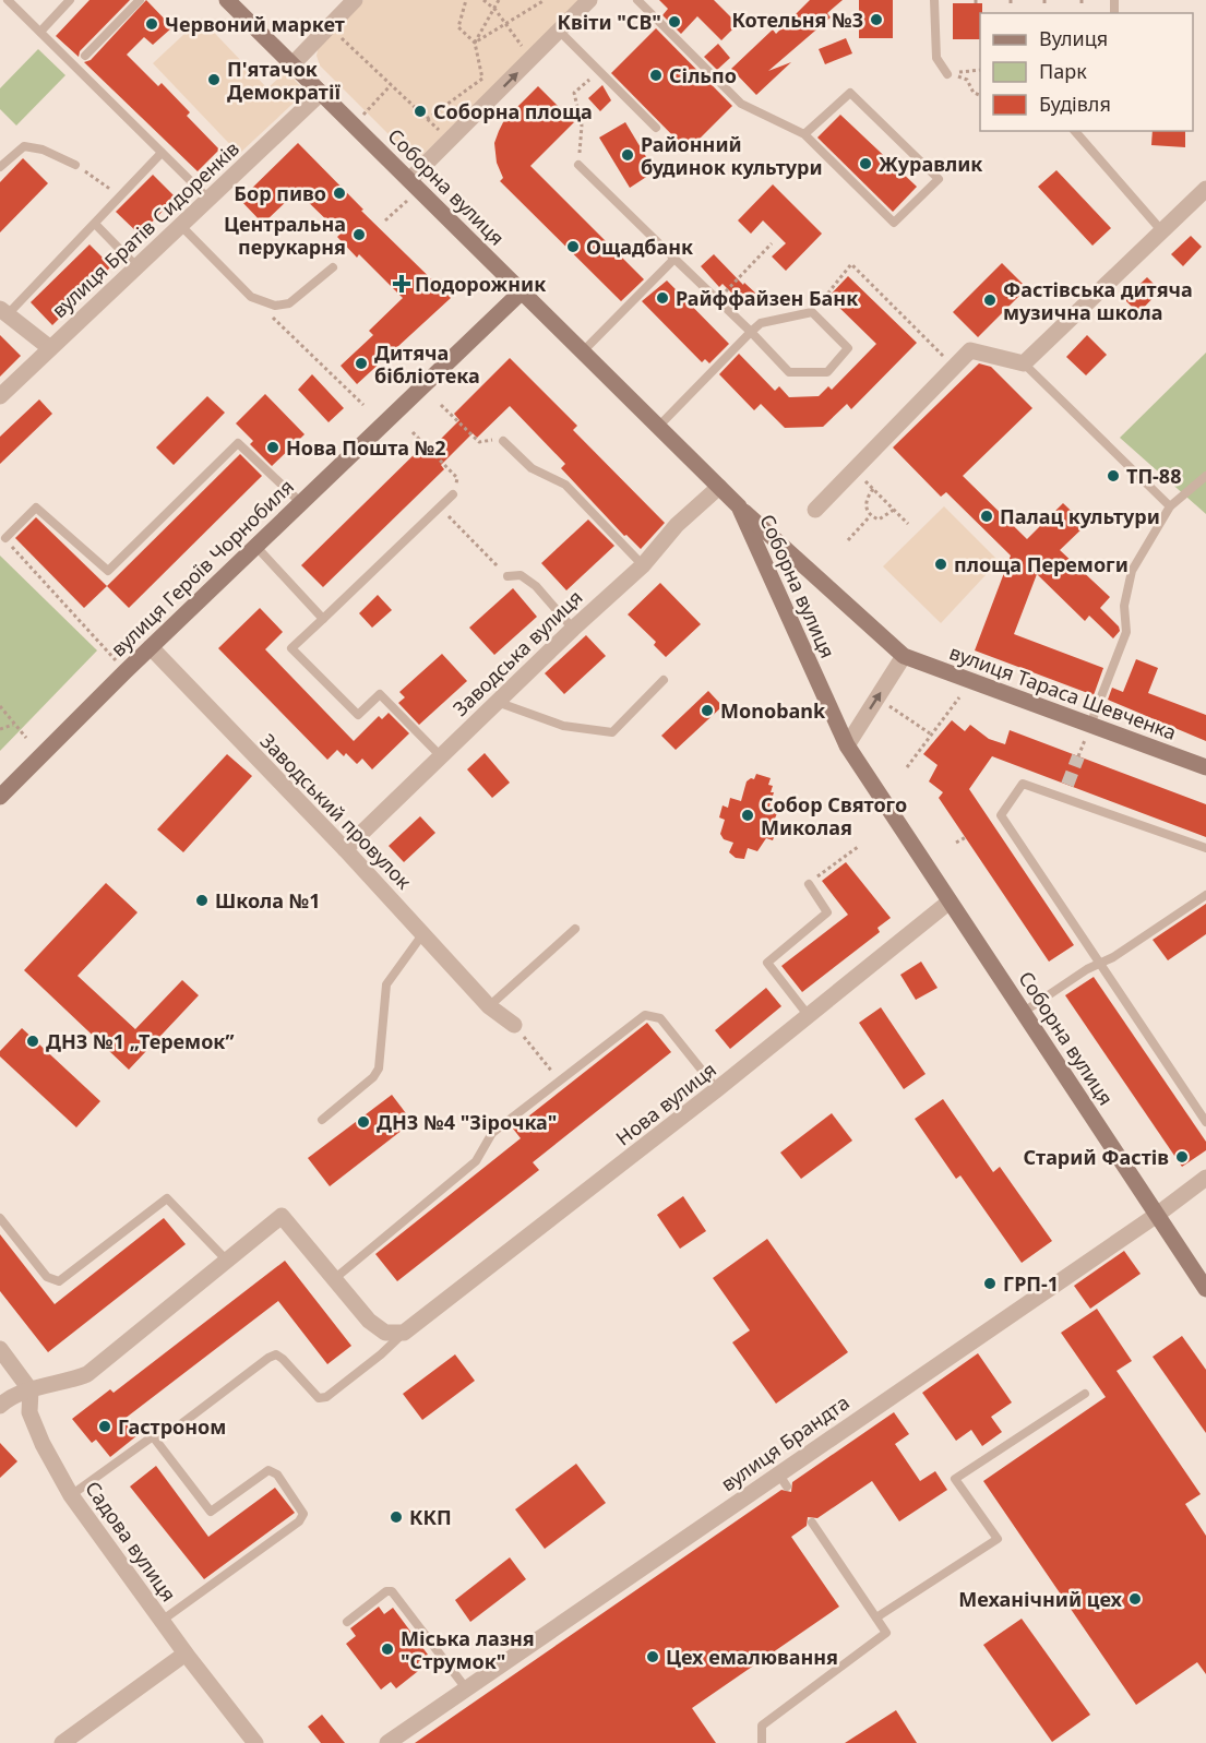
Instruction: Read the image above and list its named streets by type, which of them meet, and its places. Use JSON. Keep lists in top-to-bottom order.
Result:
{
  "streets": {
    "main road": ["Соборна вулиця", "вулиця Героїв Чорнобиля", "вулиця Тараса Шевченка"],
    "street": [
      "вулиця Братів Сидоренків",
      "Заводська вулиця",
      "Заводський провулок",
      "Нова вулиця",
      "вулиця Брандта",
      "Садова вулиця"
    ]
  },
  "crossings": [
    ["Соборна вулиця", "вулиця Братів Сидоренків"],
    ["Соборна вулиця", "вулиця Героїв Чорнобиля"],
    ["Соборна вулиця", "Заводська вулиця"],
    ["Соборна вулиця", "Нова вулиця"],
    ["Соборна вулиця", "вулиця Брандта"],
    ["вулиця Героїв Чорнобиля", "Заводський провулок"],
    ["Заводська вулиця", "Заводський провулок"]
  ],
  "places": {
    "other": [
      "Котельня №3",
      "Квіти \"СВ\"",
      "Червоний маркет",
      "Сільпо",
      "П'ятачок Демократії",
      "Соборна площа",
      "Районний будинок культури",
      "Журавлик",
      "Бор пиво",
      "Центральна перукарня",
      "Ощадбанк",
      "Райффайзен Банк",
      "Фастівська дитяча музична школа",
      "Дитяча бібліотека",
      "Нова Пошта №2",
      "ТП-88",
      "Палац культури",
      "площа Перемоги",
      "Monobank",
      "Собор Святого Миколая",
      "Школа №1",
      "ДНЗ №1 „Теремок”",
      "ДНЗ №4 \"Зірочка\"",
      "Старий Фастів",
      "ГРП-1",
      "Гастроном",
      "ККП",
      "Механічний цех",
      "Міська лазня \"Струмок\"",
      "Цех емалювання"
    ],
    "health": ["Подорожник"]
  },
  "legend": ["Вулиця", "Парк", "Будівля"]
}
